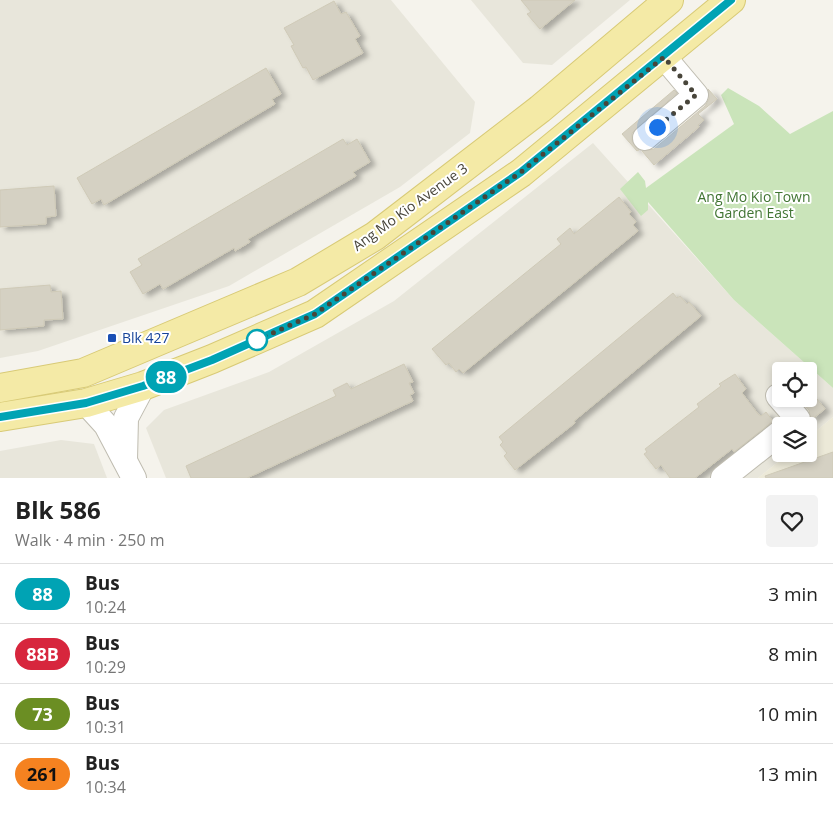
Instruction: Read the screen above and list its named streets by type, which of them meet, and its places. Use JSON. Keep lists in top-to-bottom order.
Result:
{
  "streets": {
    "main road": ["Ang Mo Kio Avenue 3"]
  },
  "parks": ["Ang Mo Kio Town Garden East"],
  "places": {
    "transit": ["Blk 427"]
  },
  "lines": ["bus line 88"],
  "page": {
    "on_map": "88",
    "heading": ["Blk 586", "Walk · 4 min · 250 m"],
    "list": [
      {
        "mark": "88",
        "name": "Bus",
        "note": "10:24",
        "value": "3 min"
      },
      {
        "mark": "88B",
        "name": "Bus",
        "note": "10:29",
        "value": "8 min"
      },
      {
        "mark": "73",
        "name": "Bus",
        "note": "10:31",
        "value": "10 min"
      },
      {
        "mark": "261",
        "name": "Bus",
        "note": "10:34",
        "value": "13 min"
      }
    ]
  }
}
